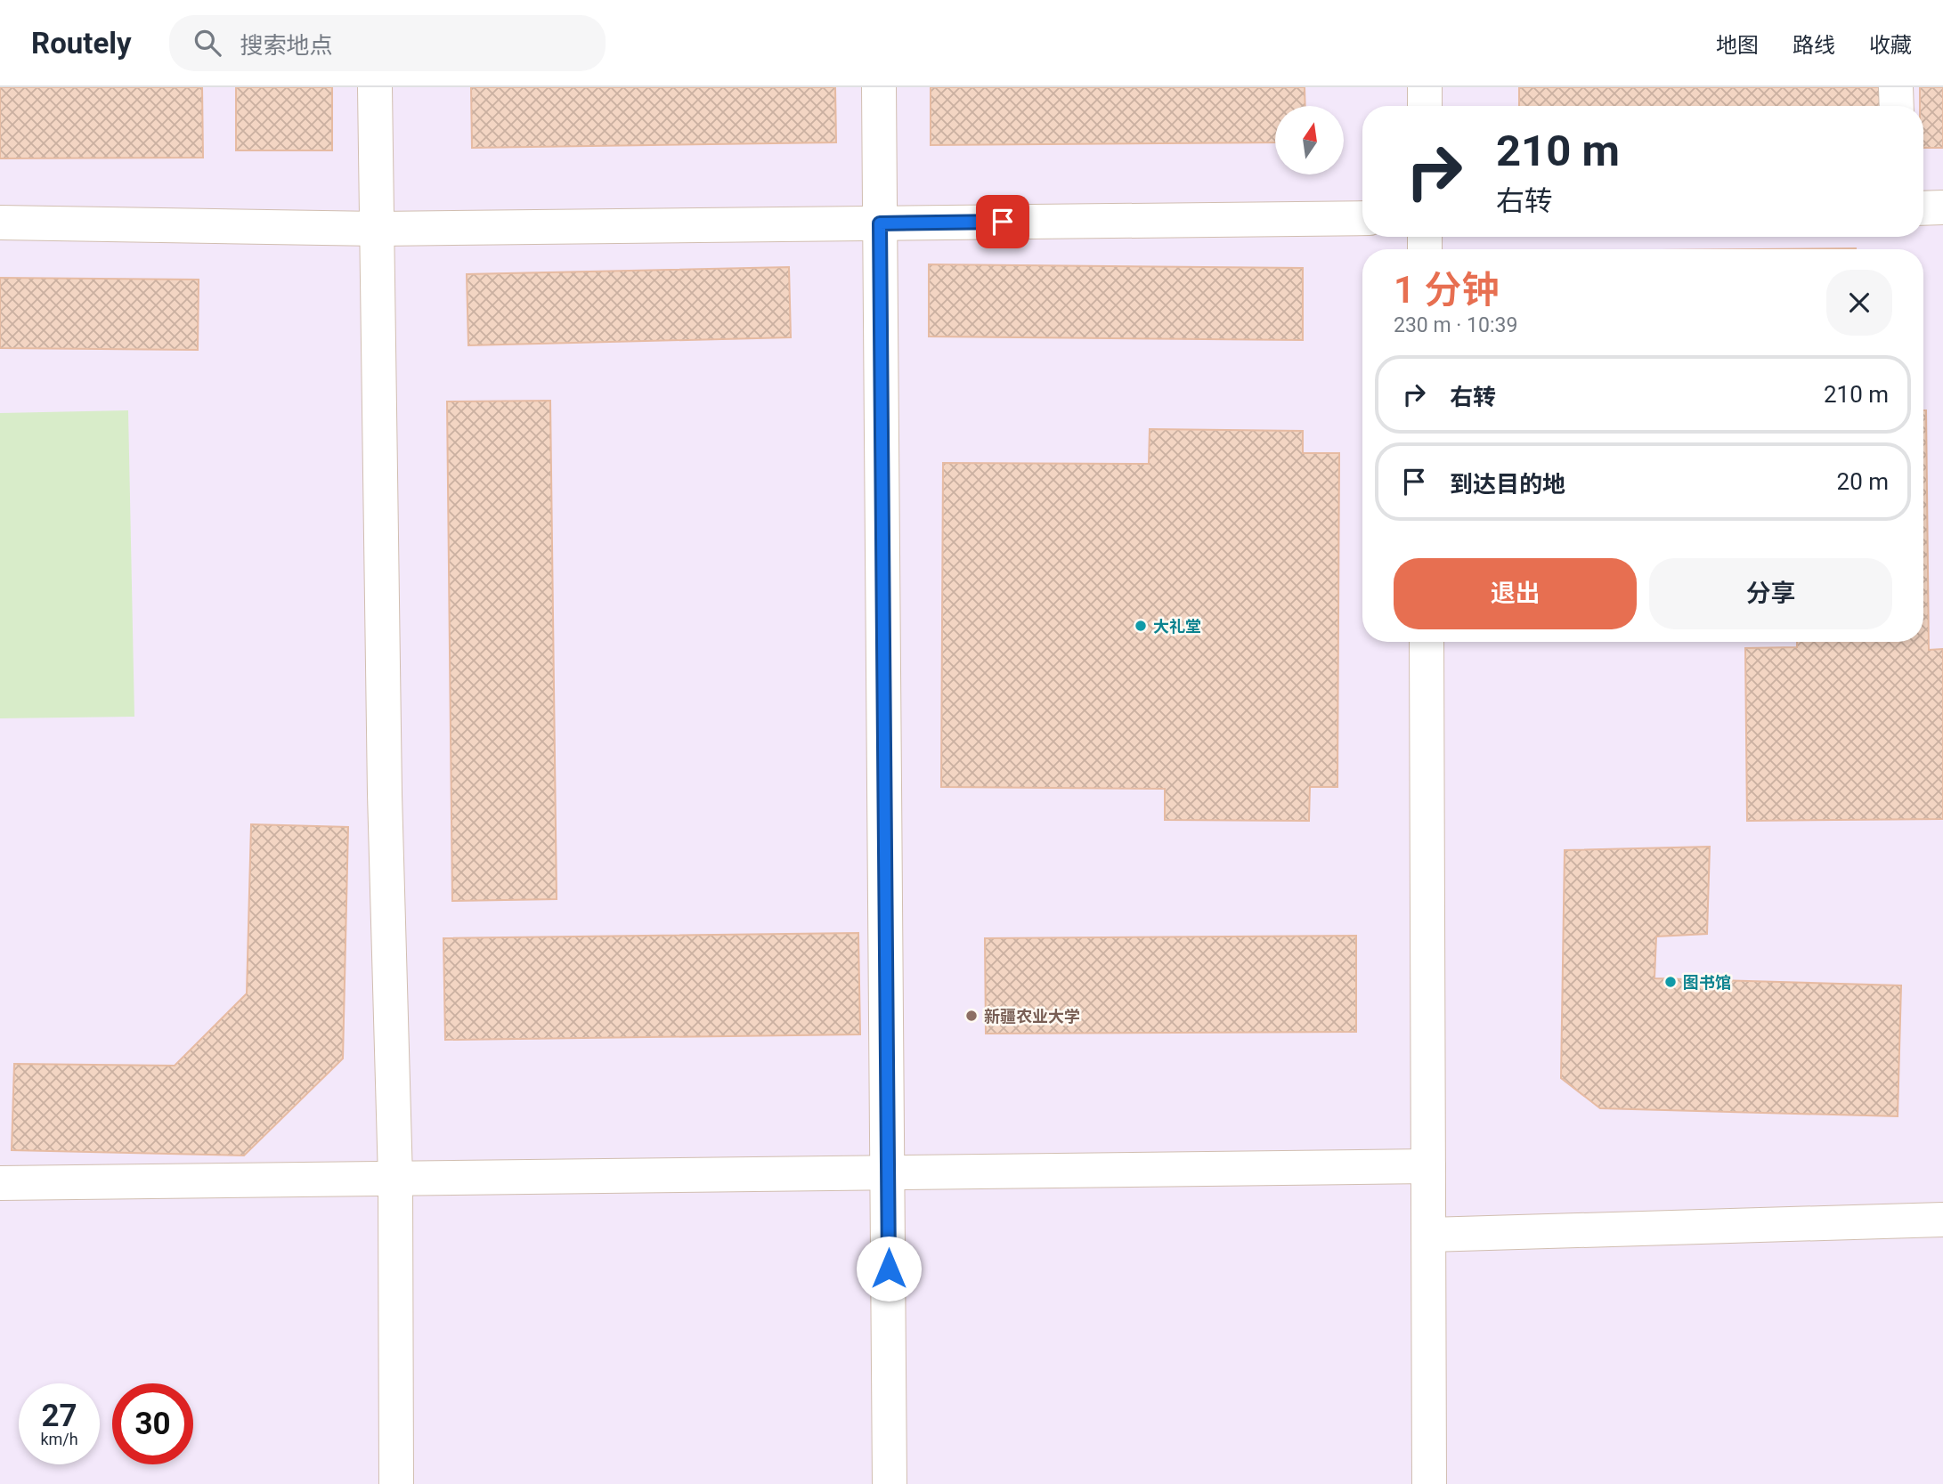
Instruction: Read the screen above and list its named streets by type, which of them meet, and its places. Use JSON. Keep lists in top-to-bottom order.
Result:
{
  "places": ["大礼堂", "图书馆", "新疆农业大学"],
  "north": "top",
  "page": {
    "header": "Routely",
    "search": "搜索地点",
    "nav": ["地图", "路线", "收藏"],
    "turn": ["210 m", "右转"],
    "heading": ["1 分钟", "230 m · 10:39"],
    "list": [
      {
        "name": "右转",
        "value": "210 m"
      },
      {
        "name": "到达目的地",
        "value": "20 m"
      }
    ],
    "buttons": ["退出", "分享"],
    "speed": "27 km/h",
    "limit": "30"
  }
}
